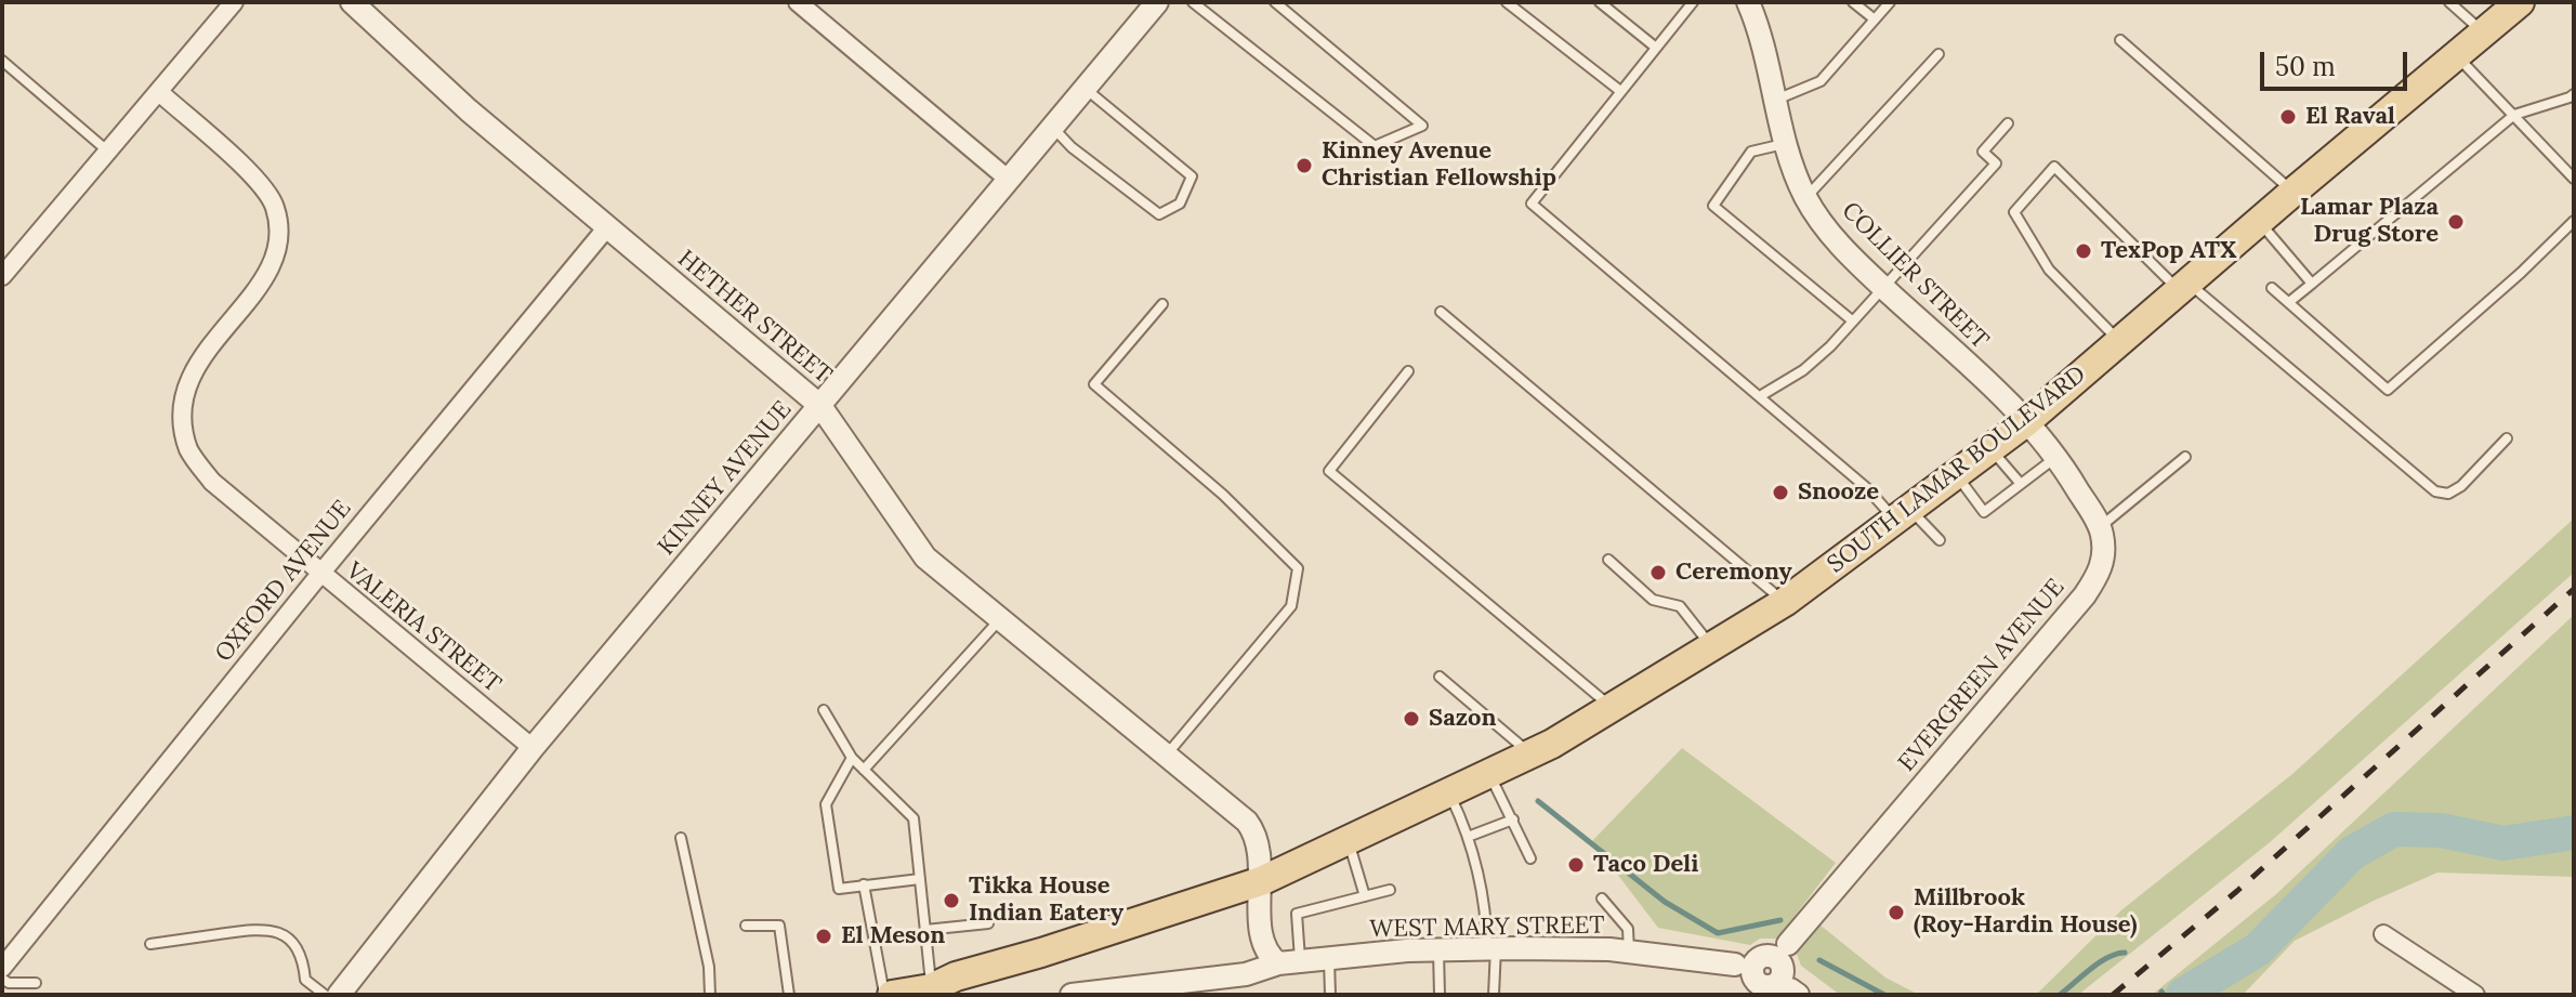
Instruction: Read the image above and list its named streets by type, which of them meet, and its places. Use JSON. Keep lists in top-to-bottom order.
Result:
{
  "streets": {
    "main road": ["SOUTH LAMAR BOULEVARD"],
    "street": [
      "COLLIER STREET",
      "HETHER STREET",
      "KINNEY AVENUE",
      "OXFORD AVENUE",
      "VALERIA STREET",
      "EVERGREEN AVENUE",
      "WEST MARY STREET"
    ]
  },
  "crossings": [
    ["COLLIER STREET", "SOUTH LAMAR BOULEVARD"],
    ["COLLIER STREET", "EVERGREEN AVENUE"],
    ["HETHER STREET", "SOUTH LAMAR BOULEVARD"],
    ["HETHER STREET", "KINNEY AVENUE"],
    ["HETHER STREET", "OXFORD AVENUE"],
    ["SOUTH LAMAR BOULEVARD", "EVERGREEN AVENUE"],
    ["KINNEY AVENUE", "VALERIA STREET"],
    ["OXFORD AVENUE", "VALERIA STREET"],
    ["EVERGREEN AVENUE", "WEST MARY STREET"]
  ],
  "places": [
    "El Raval",
    "Kinney Avenue Christian Fellowship",
    "Lamar Plaza Drug Store",
    "TexPop ATX",
    "Snooze",
    "Ceremony",
    "Sazon",
    "Taco Deli",
    "Tikka House Indian Eatery",
    "Millbrook (Roy-Hardin House)",
    "El Meson"
  ],
  "scale_bar": "50 m"
}
